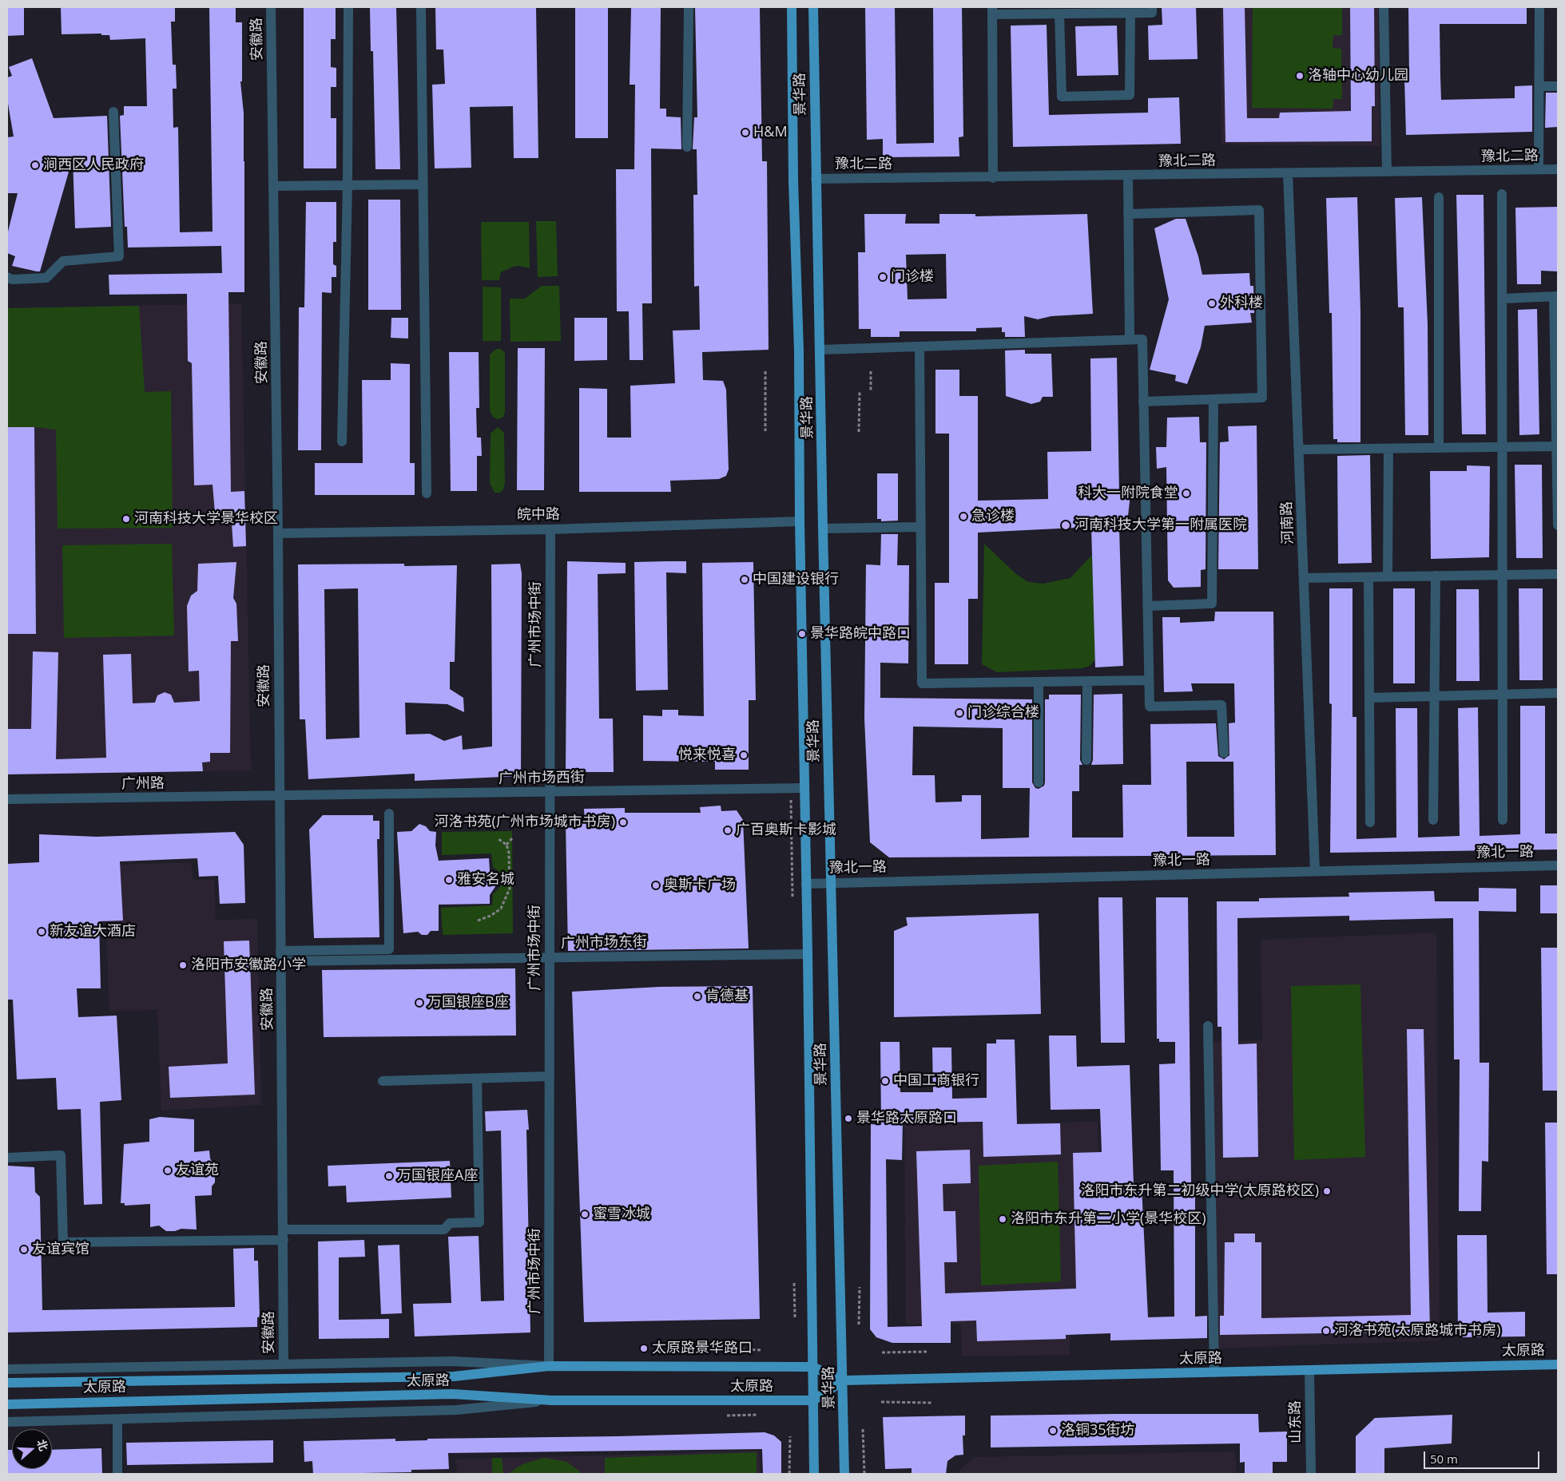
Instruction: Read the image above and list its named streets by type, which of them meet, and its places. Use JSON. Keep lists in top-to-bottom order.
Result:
{
  "streets": {
    "main road": ["景华路", "太原路"],
    "street": [
      "安徽路",
      "豫北二路",
      "皖中路",
      "河南路",
      "广州市场中街",
      "广州市场西街",
      "广州路",
      "豫北一路",
      "广州市场东街",
      "山东路"
    ]
  },
  "crossings": [
    ["安徽路", "皖中路"],
    ["安徽路", "广州市场西街"],
    ["安徽路", "广州路"],
    ["安徽路", "广州市场东街"],
    ["景华路", "豫北二路"],
    ["景华路", "皖中路"],
    ["景华路", "广州市场西街"],
    ["景华路", "豫北一路"],
    ["景华路", "广州市场东街"],
    ["景华路", "太原路"],
    ["豫北二路", "河南路"],
    ["皖中路", "广州市场中街"],
    ["河南路", "豫北一路"],
    ["广州市场中街", "广州市场西街"],
    ["广州市场中街", "广州市场东街"],
    ["广州市场中街", "太原路"],
    ["广州市场西街", "广州路"],
    ["太原路", "山东路"]
  ],
  "places": [
    "洛轴中心幼儿园",
    "H&M",
    "涧西区人民政府",
    "门诊楼",
    "外科楼",
    "科大一附院食堂",
    "急诊楼",
    "河南科技大学景华校区",
    "河南科技大学第一附属医院",
    "中国建设银行",
    "景华路皖中路口",
    "门诊综合楼",
    "悦来悦喜",
    "河洛书苑(广州市场城市书房)",
    "广百奥斯卡影城",
    "雅安名城",
    "奥斯卡广场",
    "新友谊大酒店",
    "洛阳市安徽路小学",
    "肯德基",
    "万国银座B座",
    "中国工商银行",
    "景华路太原路口",
    "友谊苑",
    "万国银座A座",
    "洛阳市东升第二初级中学(太原路校区)",
    "蜜雪冰城",
    "洛阳市东升第二小学(景华校区)",
    "友谊宾馆",
    "河洛书苑(太原路城市书房)",
    "太原路景华路口",
    "洛铜35街坊"
  ],
  "scale_bar": "50 m",
  "north": "right"
}
